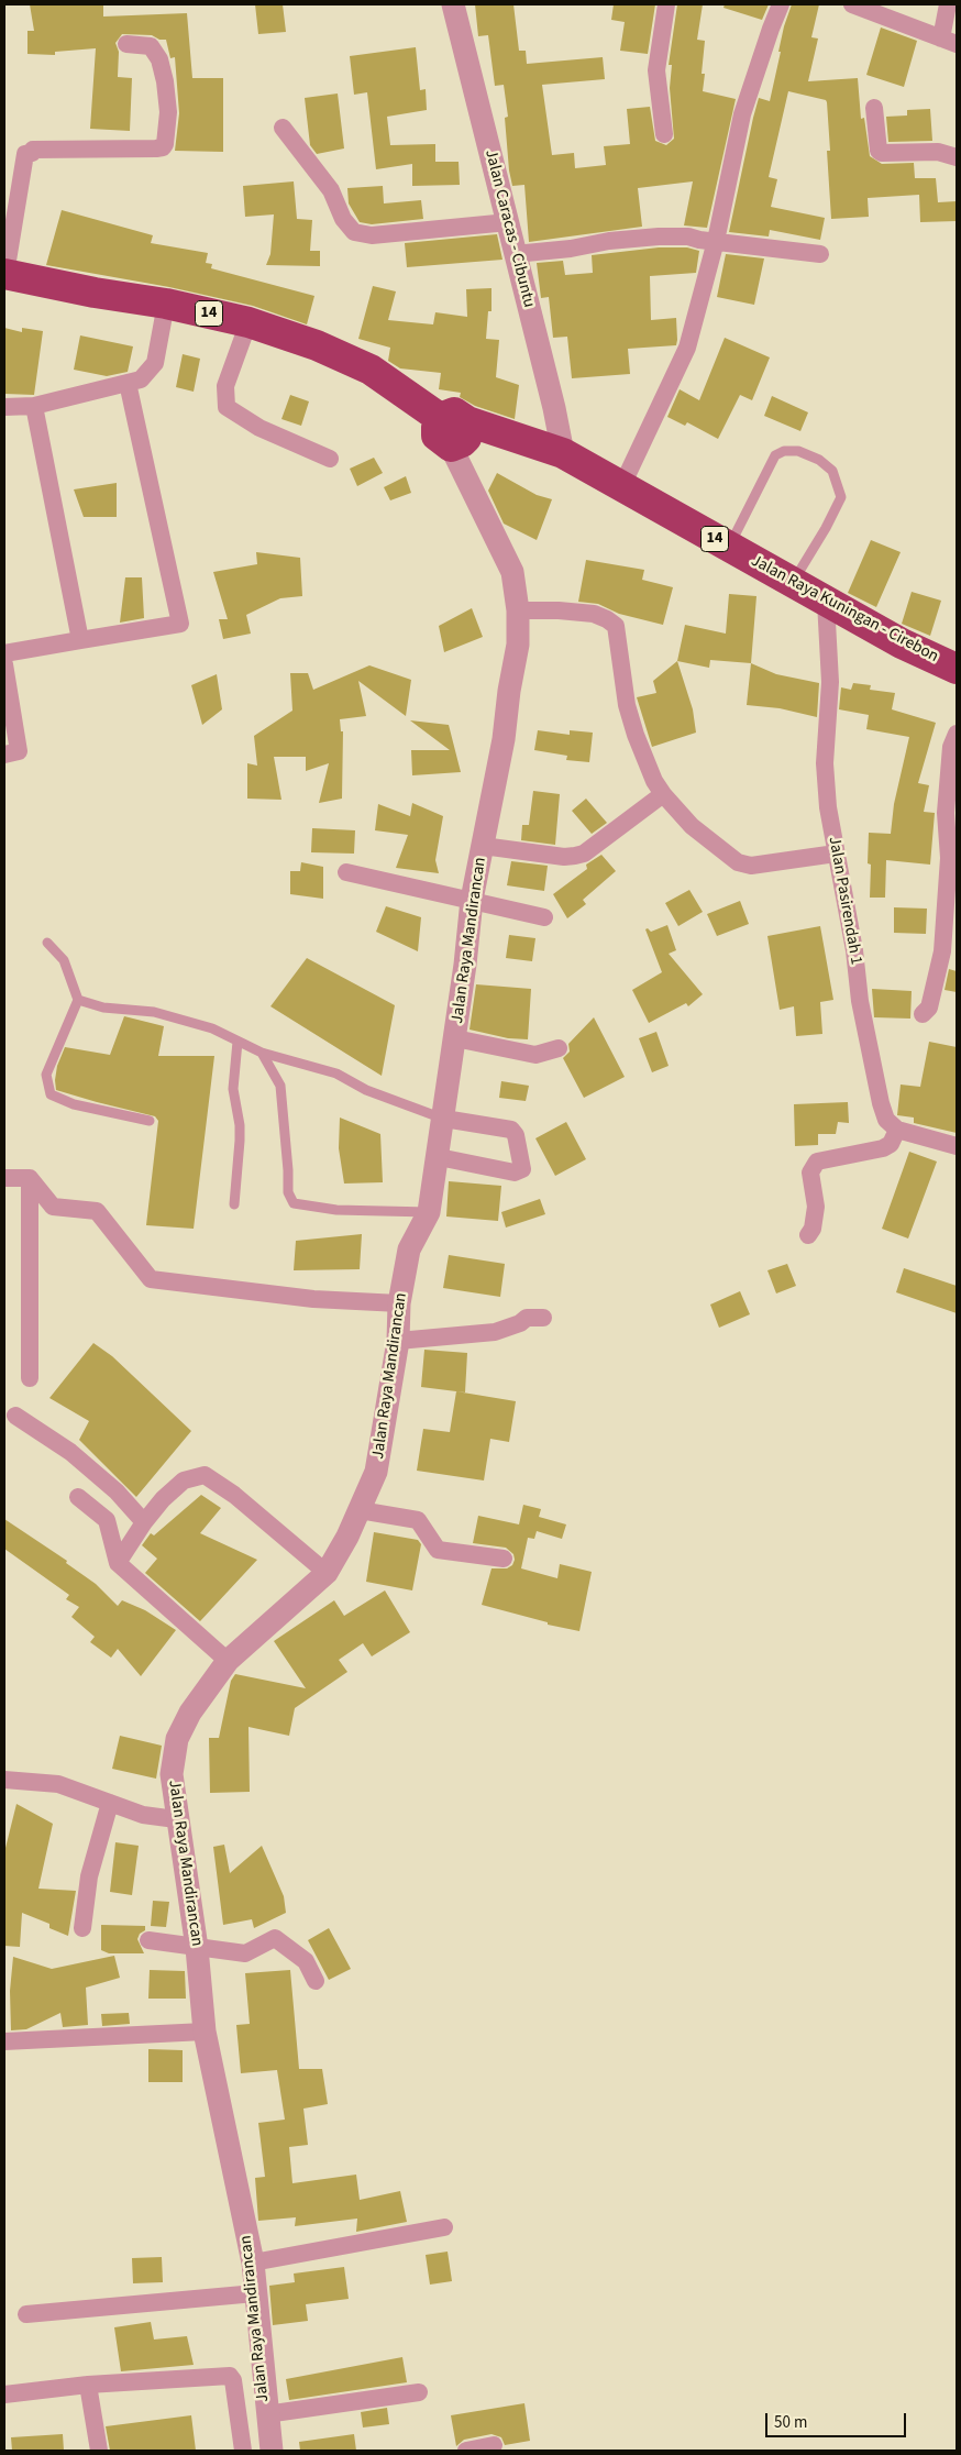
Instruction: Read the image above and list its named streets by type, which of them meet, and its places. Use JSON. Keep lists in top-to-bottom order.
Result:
{
  "streets": {
    "highway": ["14", "Jalan Raya Kuningan - Cirebon", "Jalan Raya Mandirancan"],
    "street": ["Jalan Caracas - Cibuntu", "Jalan Pasirendah 1"]
  },
  "crossings": [
    ["Jalan Caracas - Cibuntu", "Jalan Raya Kuningan - Cirebon"],
    ["Jalan Raya Kuningan - Cirebon", "Jalan Pasirendah 1"],
    ["Jalan Raya Kuningan - Cirebon", "Jalan Raya Mandirancan"]
  ],
  "scale_bar": "50 m"
}
